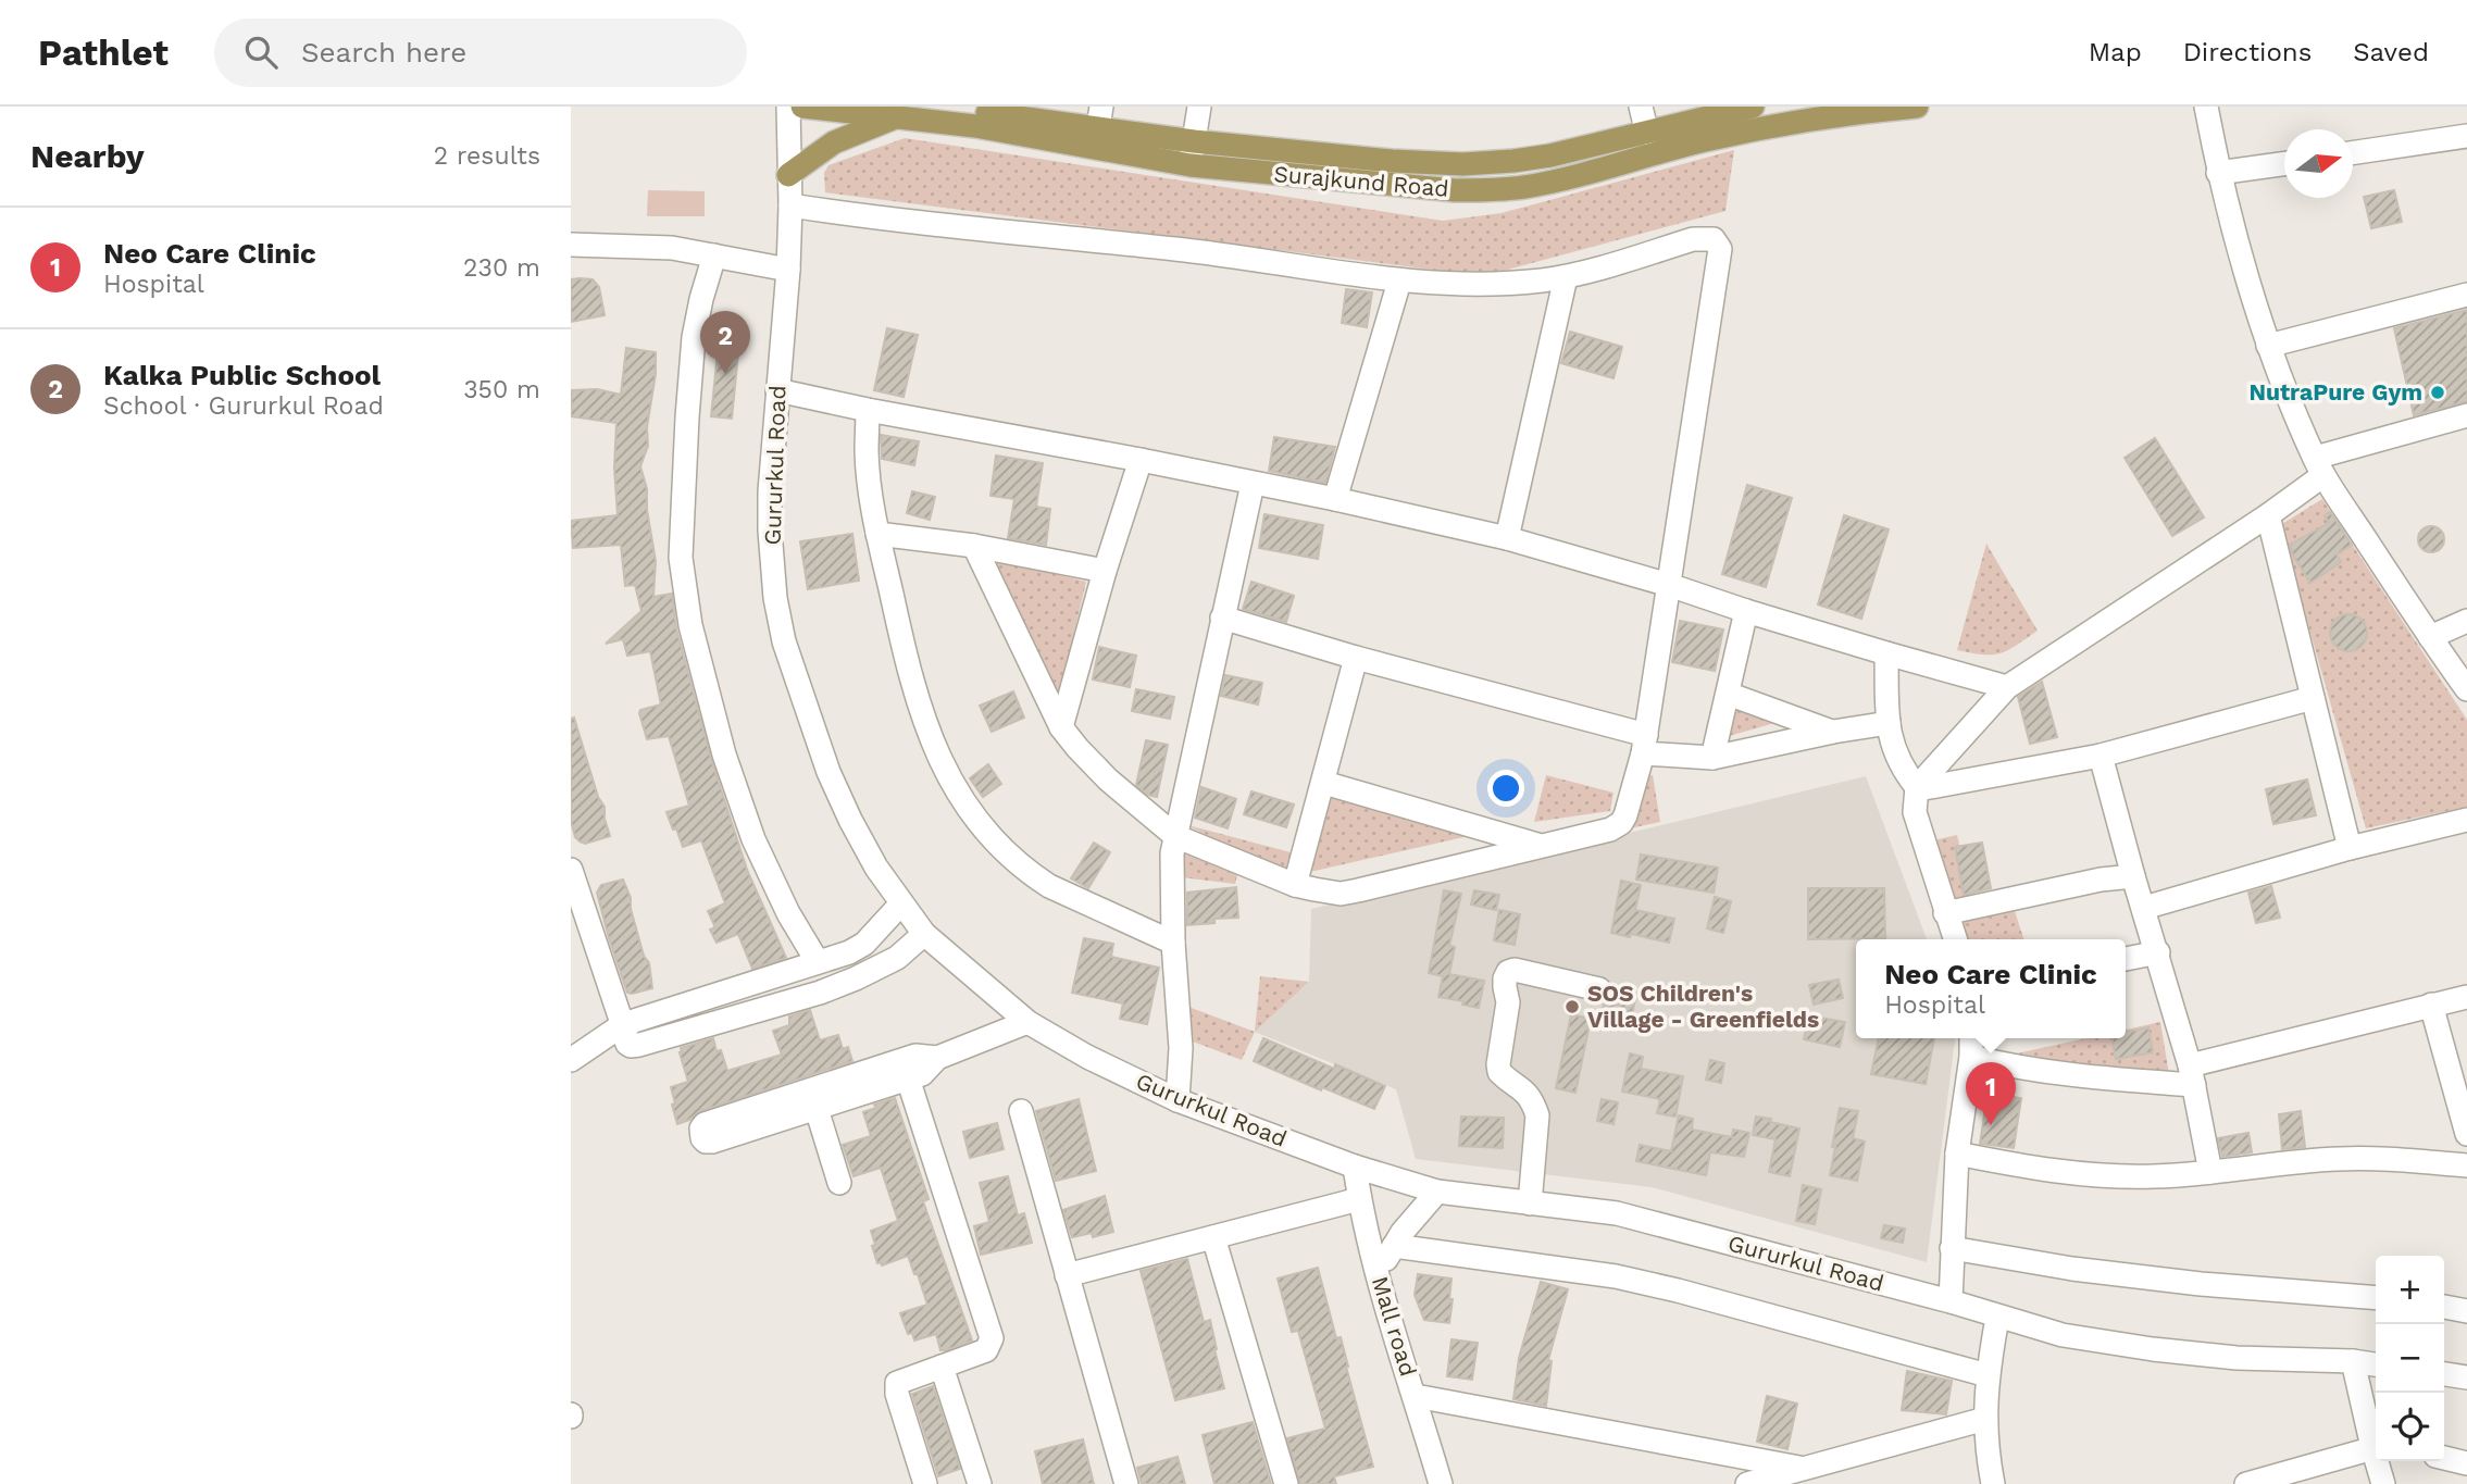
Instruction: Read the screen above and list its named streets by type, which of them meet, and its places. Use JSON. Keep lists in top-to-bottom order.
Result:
{
  "streets": {
    "main road": ["Surajkund Road"],
    "street": ["Gururkul Road", "Mall road"]
  },
  "crossings": [
    ["Gururkul Road", "Mall road"]
  ],
  "places": ["NutraPure Gym", "SOS Children's Village - Greenfields"],
  "north": "right",
  "page": {
    "header": "Pathlet",
    "search": "Search here",
    "nav": ["Map", "Directions", "Saved"],
    "heading": ["Nearby", "2 results"],
    "list": [
      {
        "mark": "1",
        "name": "Neo Care Clinic",
        "note": "Hospital",
        "value": "230 m"
      },
      {
        "mark": "2",
        "name": "Kalka Public School",
        "note": "School · Gururkul Road",
        "value": "350 m"
      }
    ],
    "pins": ["2", "1"],
    "popup": ["Neo Care Clinic", "Hospital"],
    "map_buttons": ["+", "−"]
  }
}
